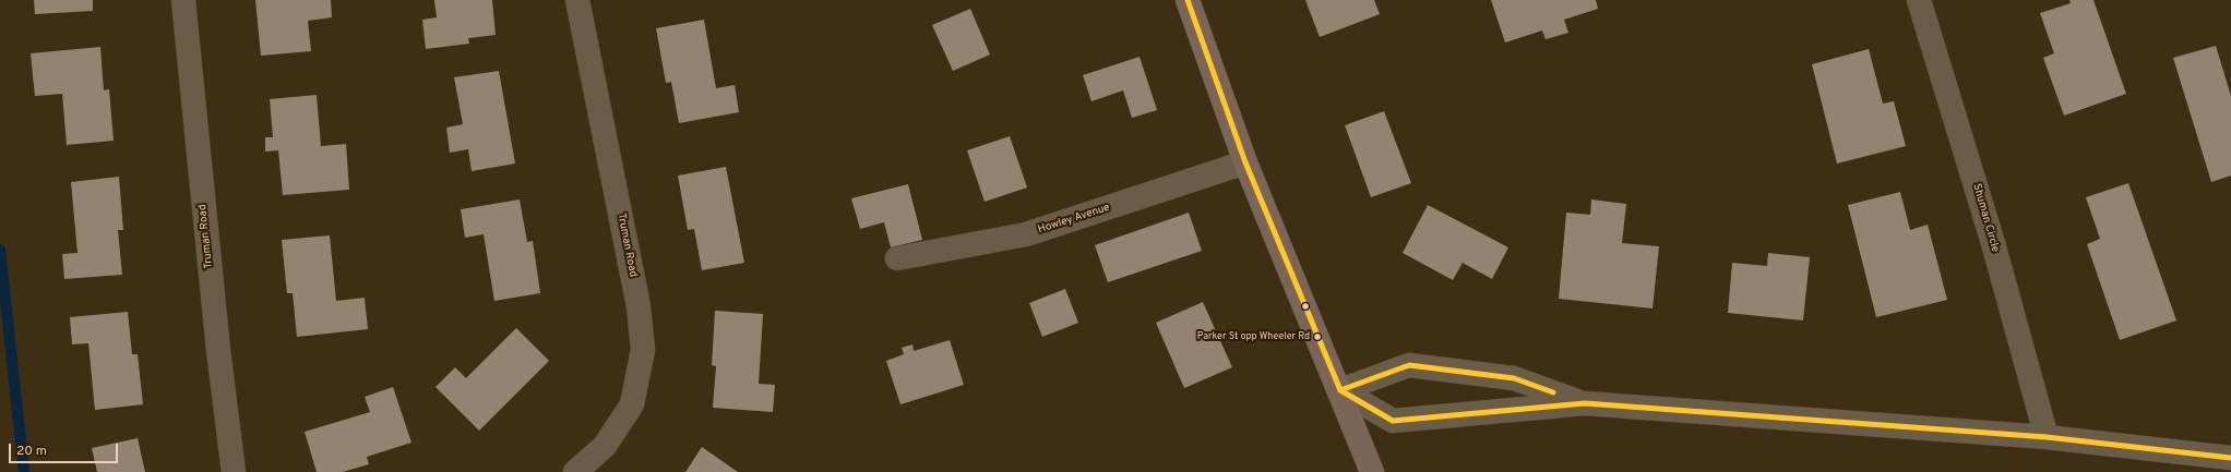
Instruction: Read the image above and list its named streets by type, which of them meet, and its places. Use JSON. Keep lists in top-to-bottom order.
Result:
{
  "streets": {
    "street": ["Shuman Circle", "Howley Avenue", "Truman Road"]
  },
  "places": ["Parker St opp Wheeler Rd"],
  "scale_bar": "20 m"
}
